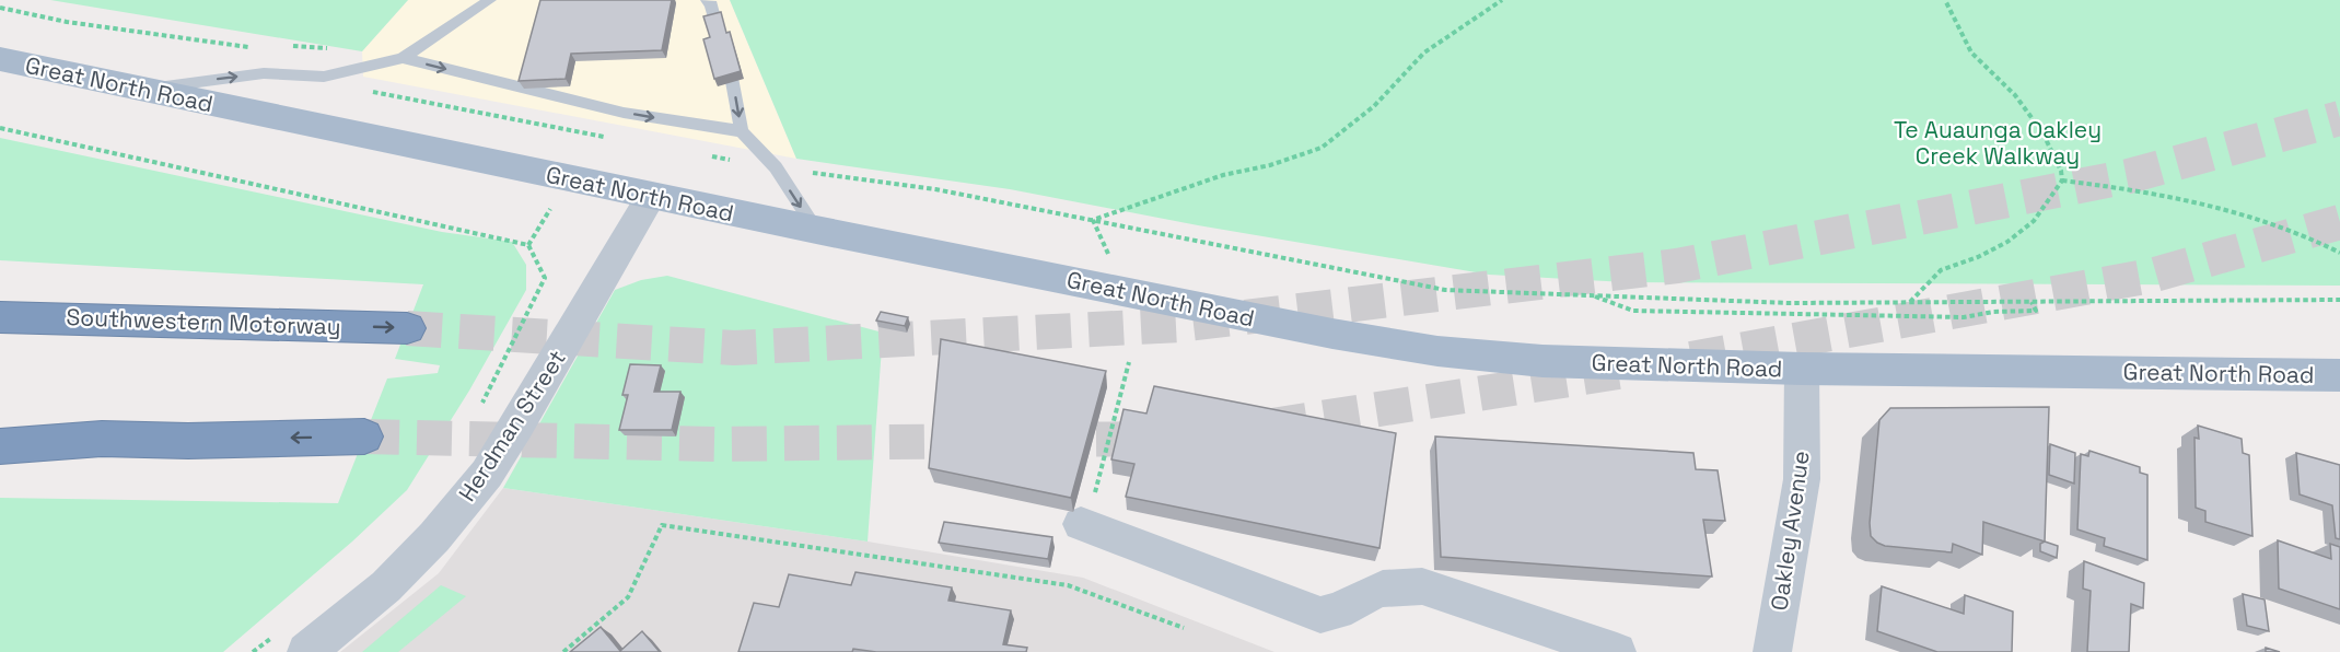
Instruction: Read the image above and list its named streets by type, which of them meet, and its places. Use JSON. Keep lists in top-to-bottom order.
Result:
{
  "streets": {
    "highway": ["Southwestern Motorway"],
    "main road": ["Great North Road"],
    "street": ["Herdman Street", "Oakley Avenue"]
  },
  "crossings": [
    ["Great North Road", "Herdman Street"],
    ["Great North Road", "Oakley Avenue"]
  ],
  "parks": ["Te Auaunga Oakley Creek Walkway"]
}
